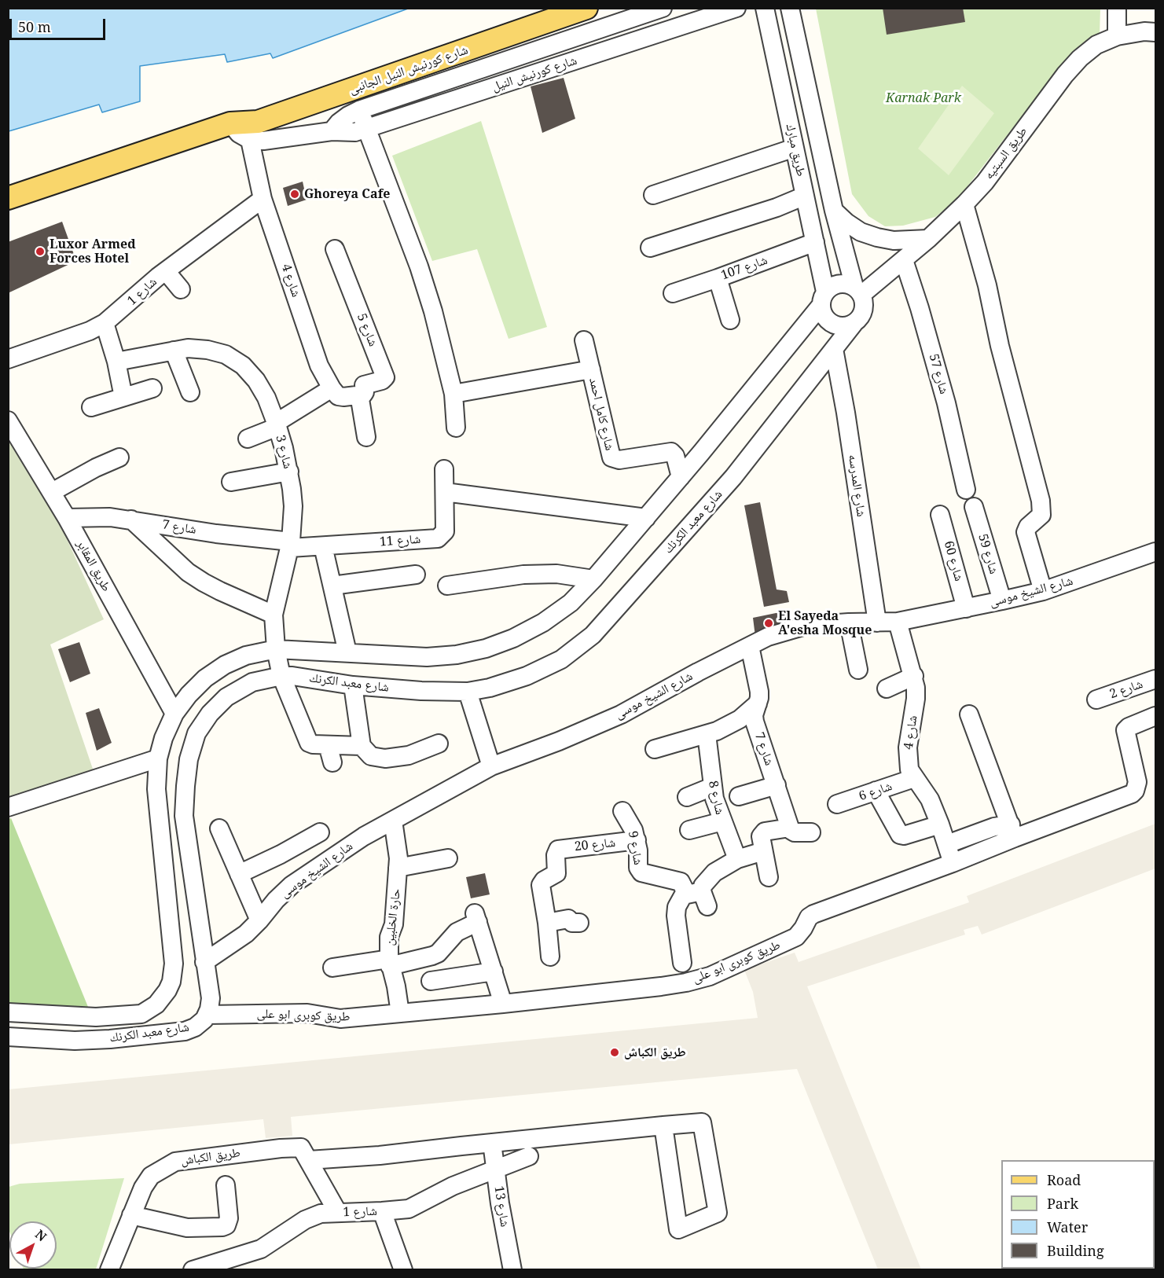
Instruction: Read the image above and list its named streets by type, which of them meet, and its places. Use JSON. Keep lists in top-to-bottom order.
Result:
{
  "streets": {
    "main road": ["شارع كورنيش النيل الجانبى"],
    "street": [
      "شارع كورنيش النيل",
      "طريق مبارك",
      "طريق السبتيه",
      "شارع 107",
      "شارع 4",
      "شارع 1",
      "شارع 5",
      "شارع 57",
      "شارع كامل احمد",
      "شارع 3",
      "شارع المدرسه",
      "شارع معبد الكرنك",
      "شارع 7",
      "شارع 11",
      "شارع 59",
      "شارع 60",
      "طريق المقابر",
      "شارع الشيخ موسى",
      "شارع 2",
      "شارع 6",
      "شارع 8",
      "شارع 20",
      "شارع 9",
      "حارة الخلبين",
      "طريق كوبرى ابو على",
      "طريق الكباش",
      "شارع 13"
    ]
  },
  "crossings": [
    ["شارع كورنيش النيل", "شارع 4"],
    ["طريق مبارك", "طريق السبتيه"],
    ["طريق مبارك", "شارع 107"],
    ["طريق مبارك", "شارع معبد الكرنك"],
    ["طريق السبتيه", "شارع 57"],
    ["طريق السبتيه", "شارع معبد الكرنك"],
    ["شارع 4", "شارع 1"],
    ["شارع 4", "شارع الشيخ موسى"],
    ["شارع 4", "شارع 6"],
    ["شارع 4", "طريق كوبرى ابو على"],
    ["شارع 1", "طريق الكباش"],
    ["شارع 1", "شارع 13"],
    ["شارع كامل احمد", "شارع معبد الكرنك"],
    ["شارع 3", "شارع معبد الكرنك"],
    ["شارع 3", "شارع 7"],
    ["شارع 3", "شارع 11"],
    ["شارع المدرسه", "شارع معبد الكرنك"],
    ["شارع المدرسه", "شارع الشيخ موسى"],
    ["شارع معبد الكرنك", "طريق المقابر"],
    ["شارع معبد الكرنك", "شارع الشيخ موسى"],
    ["شارع معبد الكرنك", "طريق كوبرى ابو على"],
    ["شارع 7", "شارع 11"],
    ["شارع 7", "طريق المقابر"],
    ["شارع 7", "شارع الشيخ موسى"],
    ["شارع 59", "شارع الشيخ موسى"],
    ["شارع 60", "شارع الشيخ موسى"],
    ["شارع الشيخ موسى", "حارة الخلبين"],
    ["شارع 20", "شارع 9"],
    ["حارة الخلبين", "طريق كوبرى ابو على"]
  ],
  "parks": ["Karnak Park"],
  "places": [
    "Ghoreya Cafe",
    "Luxor Armed Forces Hotel",
    "El Sayeda A'esha Mosque",
    "طريق الكباش"
  ],
  "legend": [
    "Road",
    "Park",
    "Water",
    "Building"
  ],
  "scale_bar": "50 m",
  "north": "top right"
}
